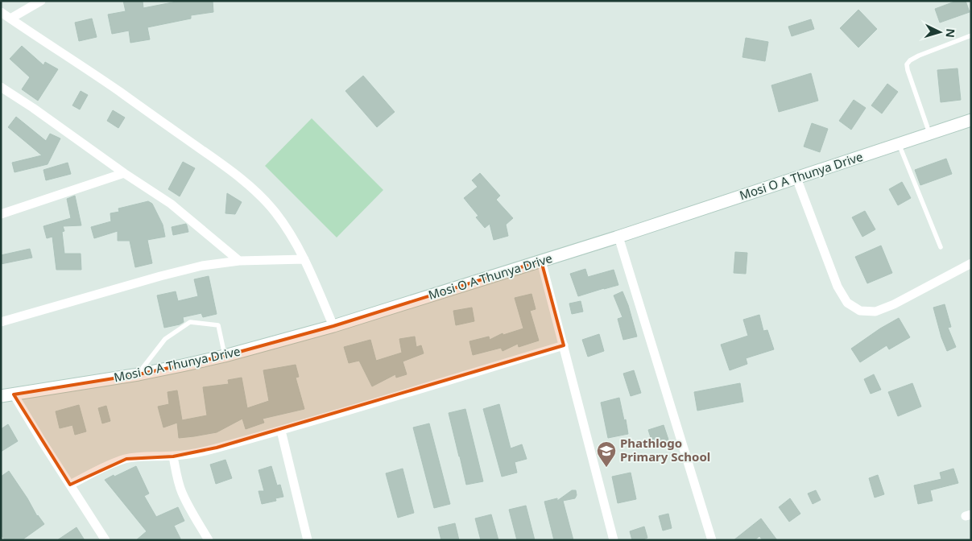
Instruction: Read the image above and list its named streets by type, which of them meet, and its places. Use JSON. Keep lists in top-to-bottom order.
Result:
{
  "streets": {
    "street": ["Mosi O A Thunya Drive"]
  },
  "places": {
    "school or university": ["Phathlogo Primary School"]
  },
  "north": "right"
}
